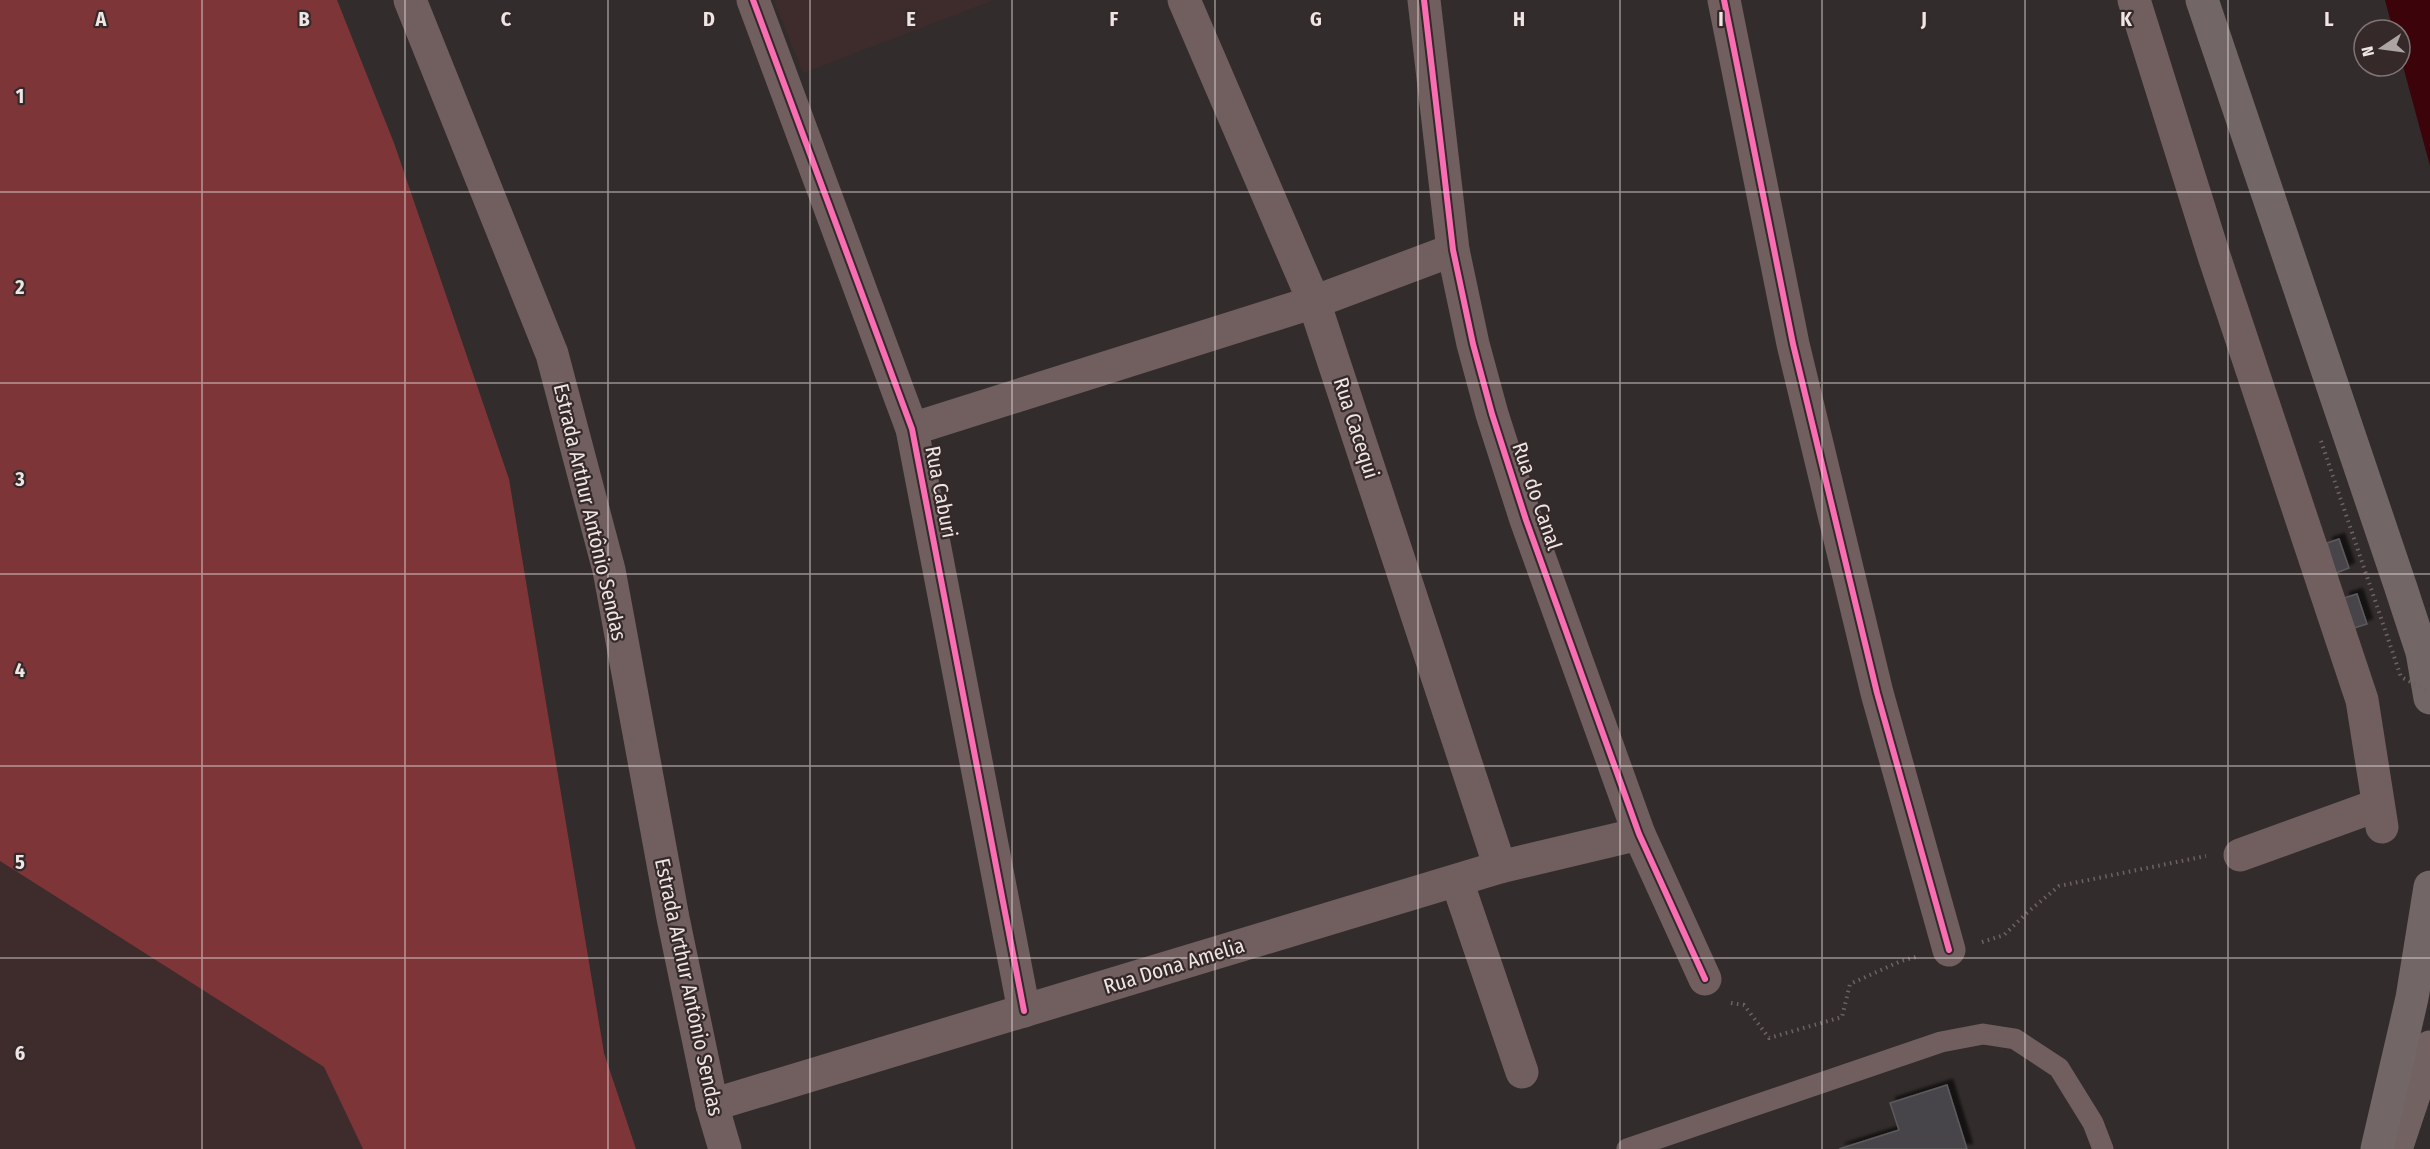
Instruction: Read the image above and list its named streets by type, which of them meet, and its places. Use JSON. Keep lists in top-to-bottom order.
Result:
{
  "streets": {
    "street": [
      "Rua Cacequi",
      "Rua Caburi",
      "Rua do Canal",
      "Estrada Arthur Antônio Sendas",
      "Rua Dona Amelia"
    ]
  },
  "crossings": [
    ["Rua Cacequi", "Rua Dona Amelia"],
    ["Rua Caburi", "Rua Dona Amelia"],
    ["Rua do Canal", "Rua Dona Amelia"],
    ["Estrada Arthur Antônio Sendas", "Rua Dona Amelia"]
  ],
  "north": "left",
  "grid": {
    "columns": [
      "A",
      "B",
      "C",
      "D",
      "E",
      "F",
      "G",
      "H",
      "I",
      "J",
      "K",
      "L"
    ],
    "rows": [
      "1",
      "2",
      "3",
      "4",
      "5",
      "6"
    ]
  }
}
